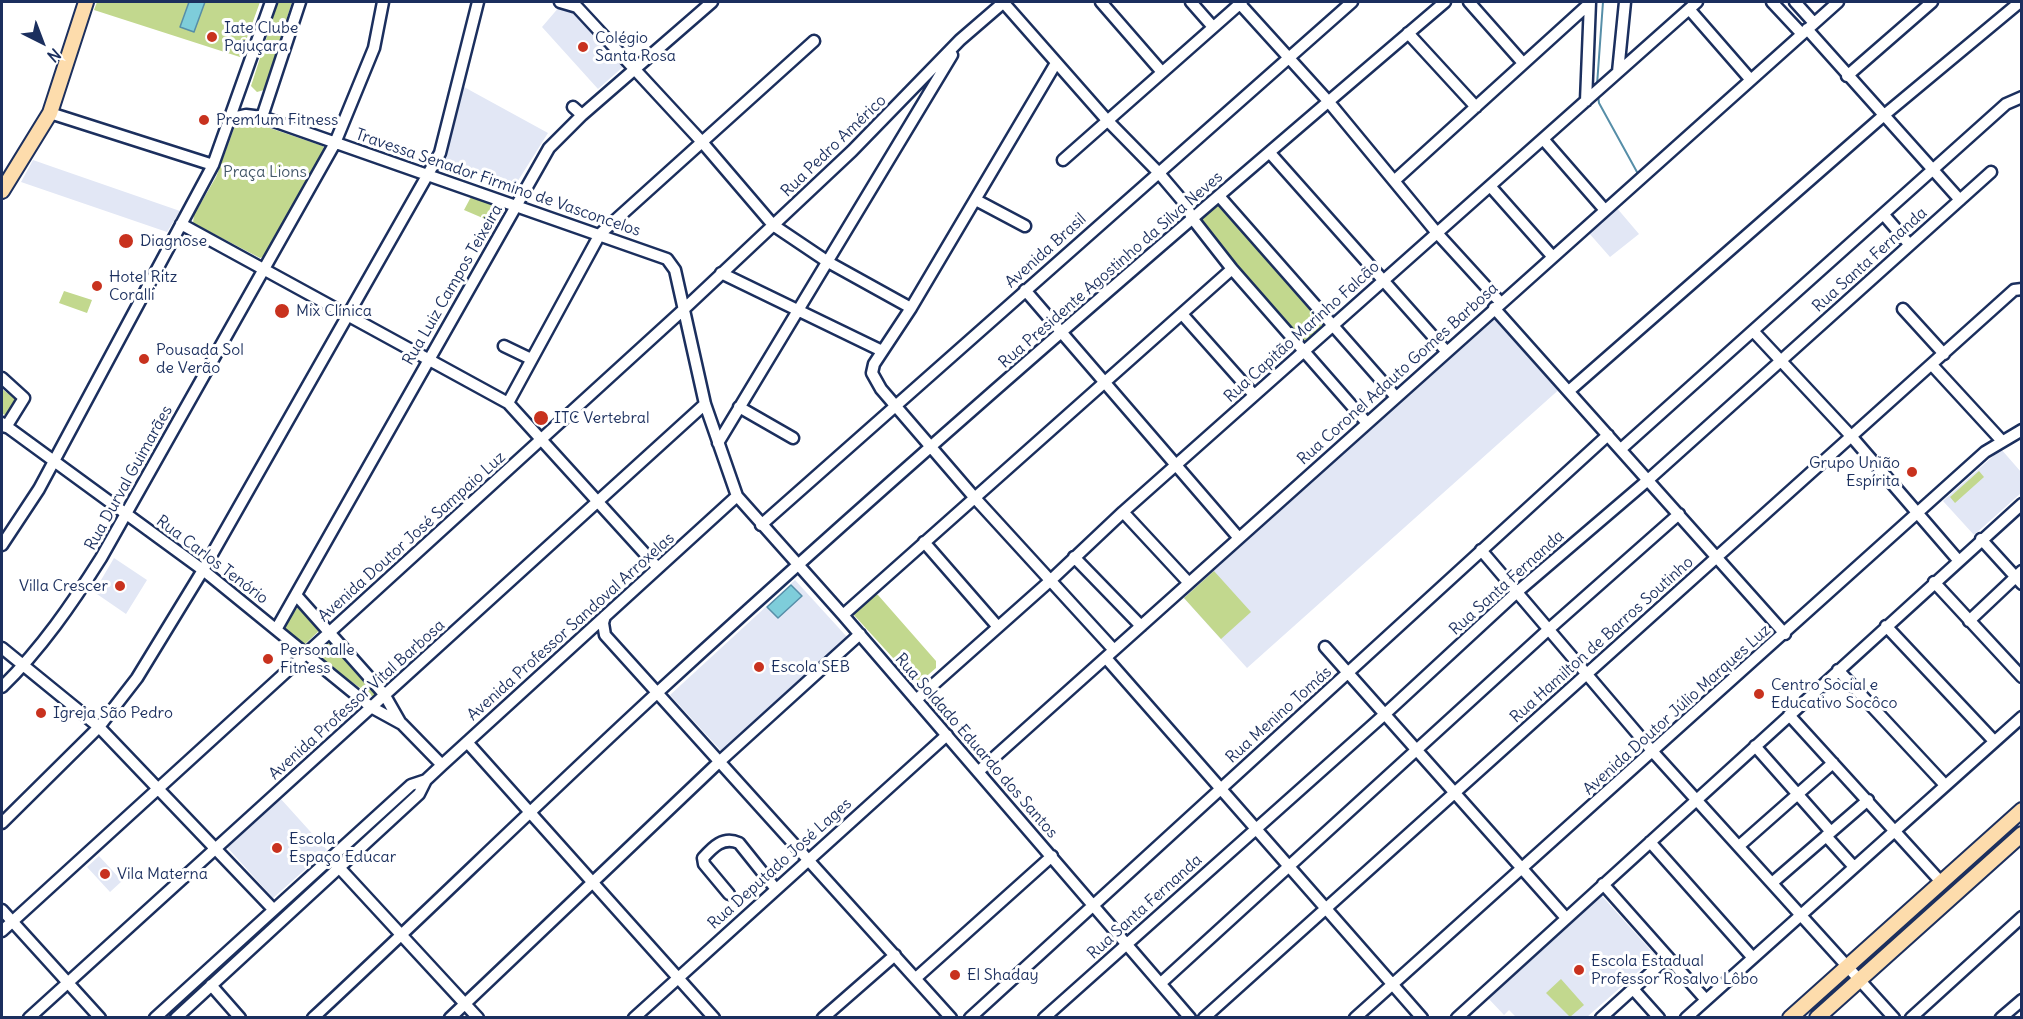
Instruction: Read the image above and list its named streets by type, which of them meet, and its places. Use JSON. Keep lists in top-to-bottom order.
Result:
{
  "streets": {
    "street": [
      "Rua Pedro Américo",
      "Travessa Senador Firmino de Vasconcelos",
      "Avenida Brasil",
      "Rua Santa Fernanda",
      "Rua Presidente Agostinho da Silva Neves",
      "Rua Luiz Campos Teixeira",
      "Rua Capitão Marinho Falcão",
      "Rua Coronel Adauto Gomes Barbosa",
      "Rua Durval Guimarães",
      "Avenida Doutor José Sampaio Luz",
      "Rua Carlos Tenório",
      "Avenida Professor Sandoval Arroxelas",
      "Rua Hamilton de Barros Soutinho",
      "Avenida Professor Vital Barbosa",
      "Avenida Doutor Júlio Marques Luz",
      "Rua Menino Tomás",
      "Rua Soldado Eduardo dos Santos",
      "Rua Deputado José Lages"
    ]
  },
  "crossings": [
    ["Rua Pedro Américo", "Avenida Doutor José Sampaio Luz"],
    ["Rua Pedro Américo", "Rua Soldado Eduardo dos Santos"],
    ["Travessa Senador Firmino de Vasconcelos", "Rua Luiz Campos Teixeira"],
    ["Travessa Senador Firmino de Vasconcelos", "Rua Durval Guimarães"],
    ["Travessa Senador Firmino de Vasconcelos", "Rua Soldado Eduardo dos Santos"],
    ["Avenida Brasil", "Rua Soldado Eduardo dos Santos"],
    ["Rua Santa Fernanda", "Rua Soldado Eduardo dos Santos"],
    ["Rua Presidente Agostinho da Silva Neves", "Rua Soldado Eduardo dos Santos"],
    ["Rua Luiz Campos Teixeira", "Rua Carlos Tenório"],
    ["Rua Capitão Marinho Falcão", "Rua Soldado Eduardo dos Santos"],
    ["Rua Coronel Adauto Gomes Barbosa", "Rua Soldado Eduardo dos Santos"],
    ["Rua Durval Guimarães", "Rua Carlos Tenório"],
    ["Avenida Doutor José Sampaio Luz", "Rua Carlos Tenório"],
    ["Avenida Doutor José Sampaio Luz", "Rua Soldado Eduardo dos Santos"],
    ["Rua Carlos Tenório", "Avenida Professor Sandoval Arroxelas"],
    ["Rua Carlos Tenório", "Avenida Professor Vital Barbosa"],
    ["Avenida Professor Sandoval Arroxelas", "Rua Soldado Eduardo dos Santos"],
    ["Avenida Professor Vital Barbosa", "Rua Soldado Eduardo dos Santos"],
    ["Rua Menino Tomás", "Rua Soldado Eduardo dos Santos"],
    ["Rua Soldado Eduardo dos Santos", "Rua Deputado José Lages"]
  ],
  "parks": ["Praça Lions"],
  "places": [
    "Iate Clube Pajuçara",
    "Colégio Santa Rosa",
    "Prem1um Fitness",
    "Diagnose",
    "Hotel Ritz Coralli",
    "Mix Clínica",
    "Pousada Sol de Verão",
    "ITC Vertebral",
    "Grupo União Espírita",
    "Villa Crescer",
    "Personalle Fitness",
    "Escola SEB",
    "Centro Social e Educativo Socôco",
    "Igreja São Pedro",
    "Escola Espaço Educar",
    "Vila Materna",
    "Escola Estadual Professor Rosalvo Lôbo",
    "El Shaday"
  ],
  "north": "bottom right"
}
